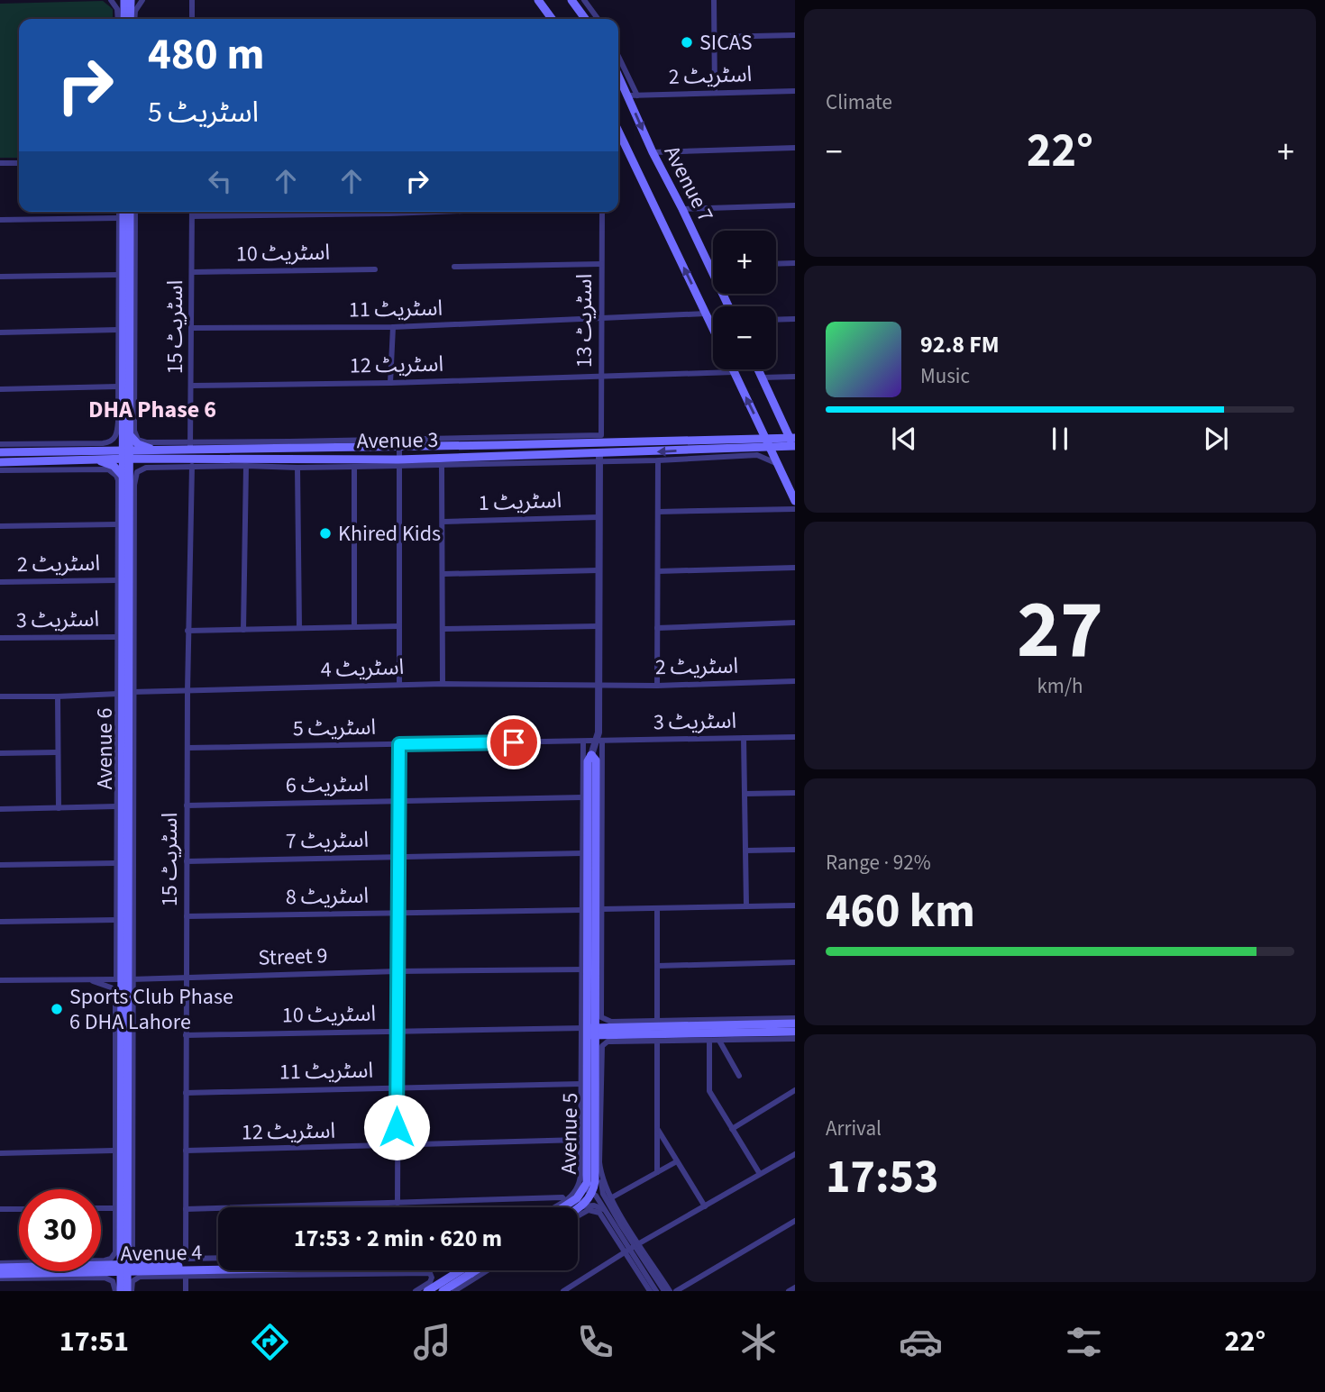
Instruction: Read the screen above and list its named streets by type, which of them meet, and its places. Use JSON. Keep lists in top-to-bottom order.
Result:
{
  "streets": {
    "main road": [
      "Avenue 7",
      "Avenue 3",
      "Avenue 6",
      "Avenue 5",
      "Avenue 4"
    ],
    "street": [
      "اسٹریٹ 2",
      "اسٹریٹ 10",
      "اسٹریٹ 11",
      "اسٹریٹ 13",
      "اسٹریٹ 15",
      "اسٹریٹ 12",
      "اسٹریٹ 1",
      "اسٹریٹ 3",
      "اسٹریٹ 4",
      "اسٹریٹ 5",
      "اسٹریٹ 6",
      "اسٹریٹ 7",
      "اسٹریٹ 8",
      "Street 9"
    ]
  },
  "crossings": [
    ["اسٹریٹ 2", "Avenue 7"],
    ["اسٹریٹ 2", "اسٹریٹ 4"],
    ["Avenue 7", "اسٹریٹ 11"],
    ["اسٹریٹ 10", "اسٹریٹ 15"],
    ["اسٹریٹ 10", "Avenue 5"],
    ["اسٹریٹ 11", "اسٹریٹ 13"],
    ["اسٹریٹ 11", "اسٹریٹ 15"],
    ["اسٹریٹ 13", "اسٹریٹ 15"],
    ["اسٹریٹ 13", "اسٹریٹ 12"],
    ["اسٹریٹ 13", "Avenue 3"],
    ["اسٹریٹ 15", "اسٹریٹ 12"],
    ["اسٹریٹ 15", "Avenue 3"],
    ["اسٹریٹ 15", "اسٹریٹ 4"],
    ["اسٹریٹ 15", "اسٹریٹ 5"],
    ["اسٹریٹ 15", "اسٹریٹ 6"],
    ["اسٹریٹ 15", "اسٹریٹ 7"],
    ["اسٹریٹ 15", "اسٹریٹ 8"],
    ["اسٹریٹ 15", "Street 9"],
    ["Avenue 3", "Avenue 6"],
    ["اسٹریٹ 3", "اسٹریٹ 5"],
    ["اسٹریٹ 4", "Avenue 6"],
    ["Avenue 6", "Street 9"],
    ["Avenue 6", "Avenue 4"]
  ],
  "districts": ["DHA Phase 6"],
  "places": ["SICAS", "Khired Kids", "Sports Club Phase 6 DHA Lahore"],
  "page": {
    "tile": [
      "Climate",
      ["27", "km/h"],
      ["Range · 92%", "460 km"],
      ["Arrival", "17:53"]
    ],
    "turn": ["480 m", "اسٹریٹ 5"],
    "heat": ["−", "22°", "+"],
    "map_buttons": ["+", "−"],
    "song": ["92.8 FM", "Music"],
    "limit": "30",
    "trip": "17:53 · 2 min · 620 m",
    "tabs": ["17:51", "22°"]
  }
}
